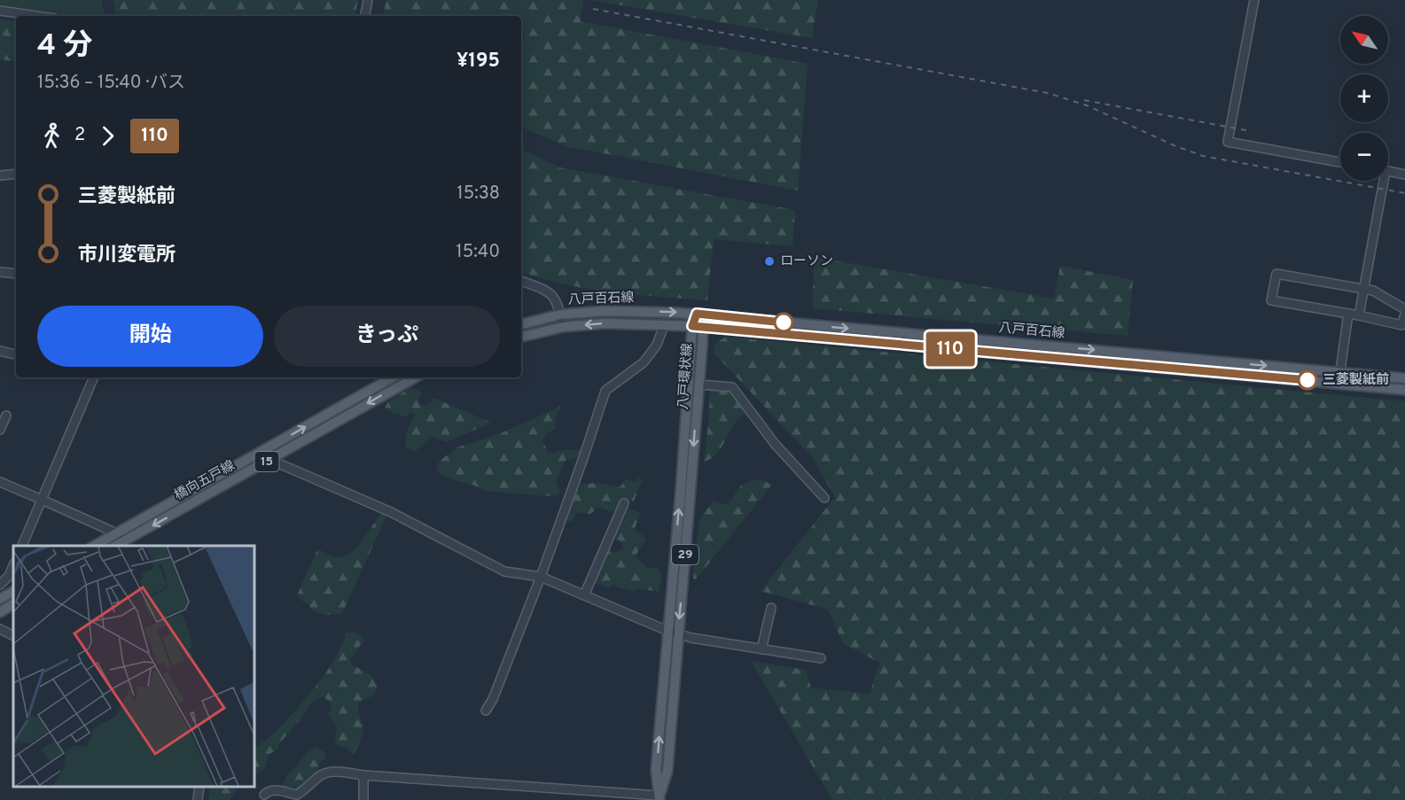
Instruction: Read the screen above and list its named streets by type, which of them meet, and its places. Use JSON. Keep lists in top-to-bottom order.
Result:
{
  "streets": {
    "main road": [
      "八戸百石線",
      "八戸環状線",
      "15",
      "橋向五戸線",
      "29"
    ]
  },
  "crossings": [
    ["八戸百石線", "八戸環状線"]
  ],
  "places": ["ローソン", "三菱製紙前"],
  "lines": ["bus line 110"],
  "north": "top left",
  "page": {
    "on_map": "110",
    "map_buttons": ["+", "−"],
    "heading": ["4 分", "15:36 – 15:40 · バス", "¥195"],
    "legs": ["2", "110"],
    "list": [
      {
        "name": "三菱製紙前",
        "value": "15:38"
      },
      {
        "name": "市川変電所",
        "value": "15:40"
      }
    ],
    "buttons": ["開始", "きっぷ"]
  }
}
